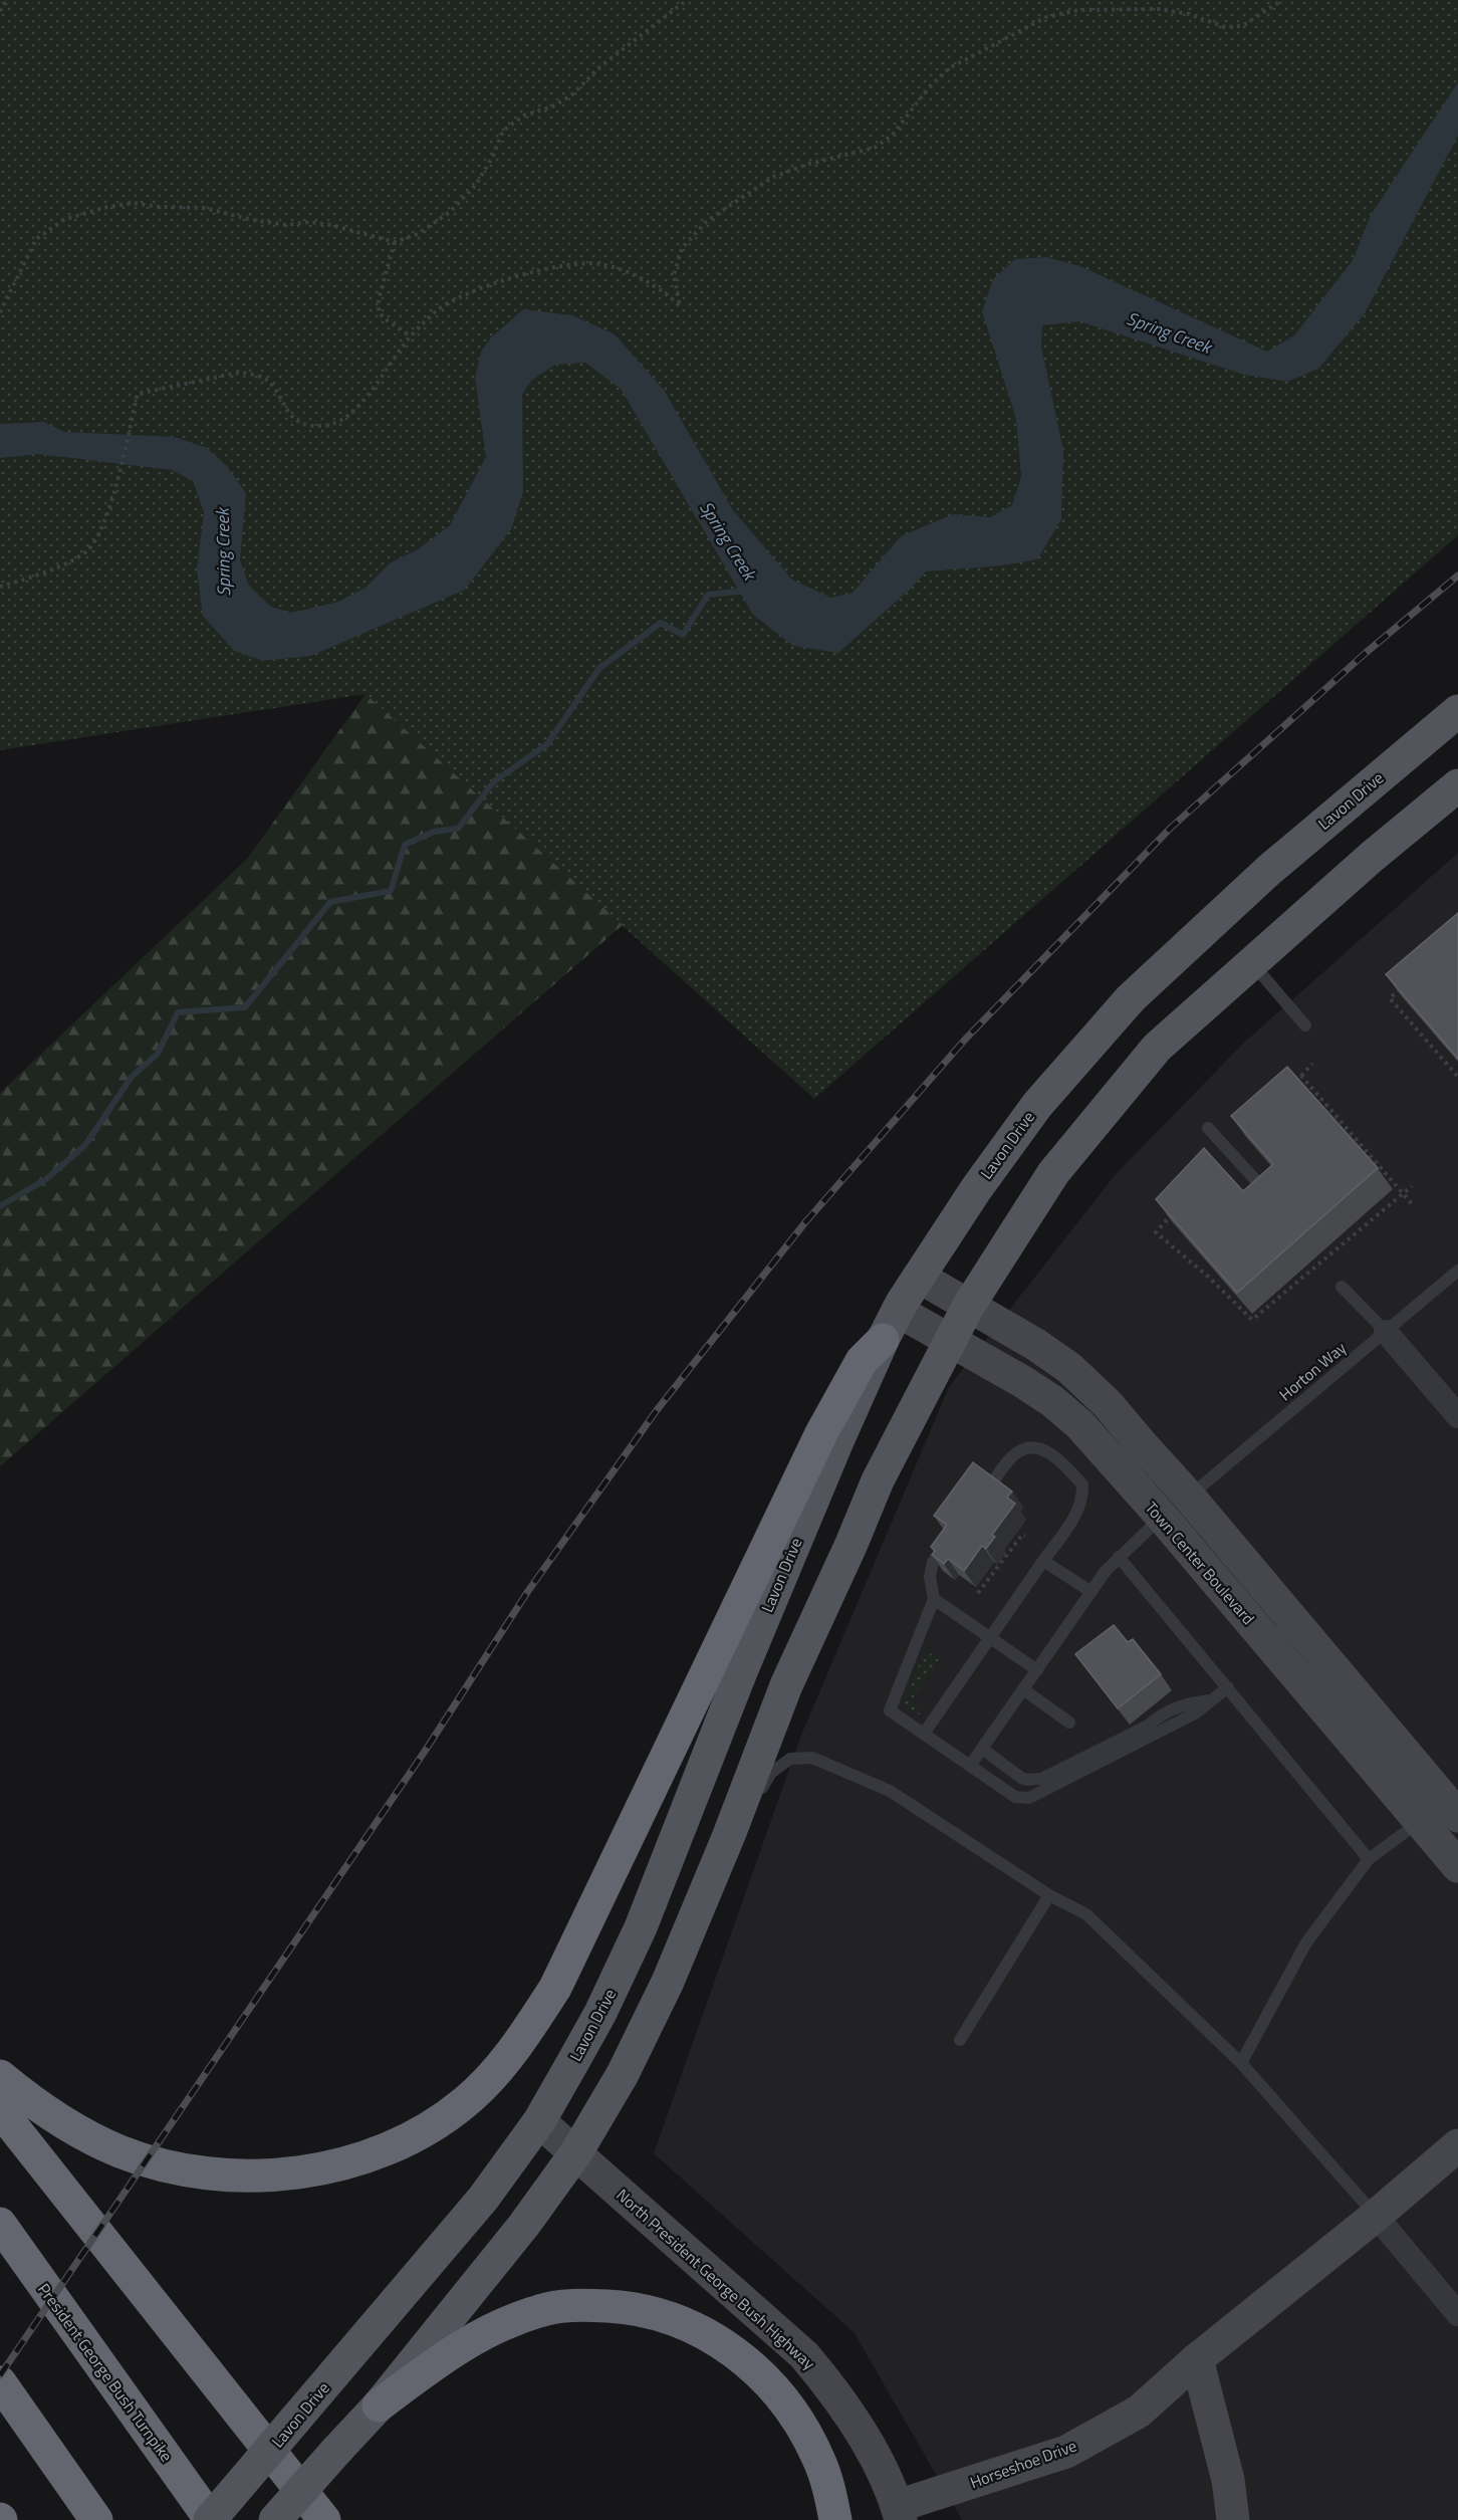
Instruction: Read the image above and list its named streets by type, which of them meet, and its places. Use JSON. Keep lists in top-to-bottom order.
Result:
{
  "streets": {
    "highway": ["President George Bush Turnpike"],
    "main road": ["Lavon Drive"],
    "street": ["Town Center Boulevard", "North President George Bush Highway", "Horseshoe Drive"],
    "lane": ["Horton Way"]
  },
  "crossings": [
    ["Lavon Drive", "Town Center Boulevard"],
    ["Lavon Drive", "North President George Bush Highway"],
    ["Lavon Drive", "President George Bush Turnpike"],
    ["Horton Way", "Town Center Boulevard"],
    ["North President George Bush Highway", "Horseshoe Drive"]
  ],
  "water": ["Spring Creek"]
}
